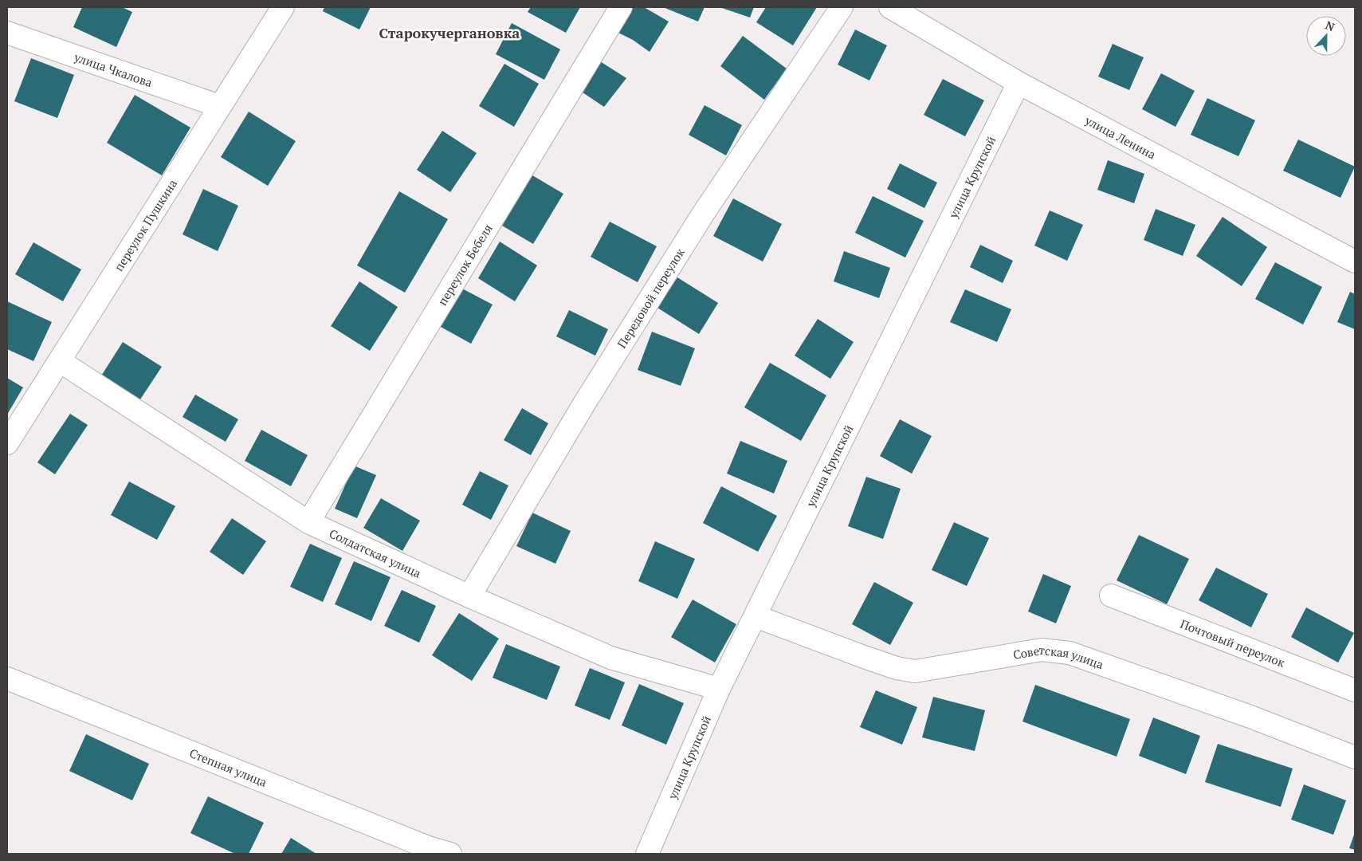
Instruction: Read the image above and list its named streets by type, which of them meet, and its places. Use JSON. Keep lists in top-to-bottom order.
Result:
{
  "streets": {
    "street": [
      "улица Чкалова",
      "улица Ленина",
      "улица Крупской",
      "переулок Пушкина",
      "переулок Бебеля",
      "Передовой переулок",
      "Солдатская улица",
      "Почтовый переулок",
      "Советская улица",
      "Степная улица"
    ]
  },
  "crossings": [
    ["улица Чкалова", "переулок Пушкина"],
    ["улица Ленина", "улица Крупской"],
    ["улица Крупской", "Солдатская улица"],
    ["улица Крупской", "Советская улица"],
    ["переулок Пушкина", "Солдатская улица"],
    ["переулок Бебеля", "Солдатская улица"],
    ["Передовой переулок", "Солдатская улица"]
  ],
  "districts": ["Старокучергановка"],
  "north": "top"
}
